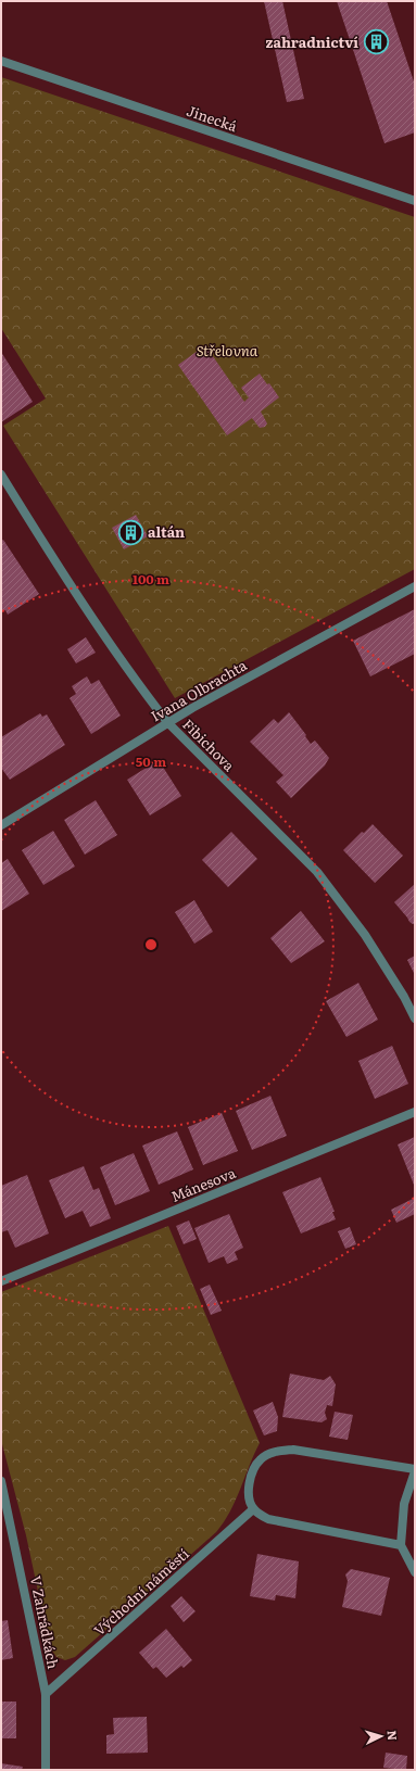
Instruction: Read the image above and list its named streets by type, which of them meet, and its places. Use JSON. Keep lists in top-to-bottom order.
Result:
{
  "streets": {
    "street": [
      "Jinecká",
      "Ivana Olbrachta",
      "Fibichova",
      "Mánesova",
      "Východní náměstí",
      "V Zahrádkách"
    ]
  },
  "crossings": [
    ["Ivana Olbrachta", "Fibichova"],
    ["Východní náměstí", "V Zahrádkách"]
  ],
  "parks": ["Střelovna"],
  "places": {
    "building": ["zahradnictví", "altán"]
  },
  "north": "right",
  "rings": ["100 m", "50 m"]
}
